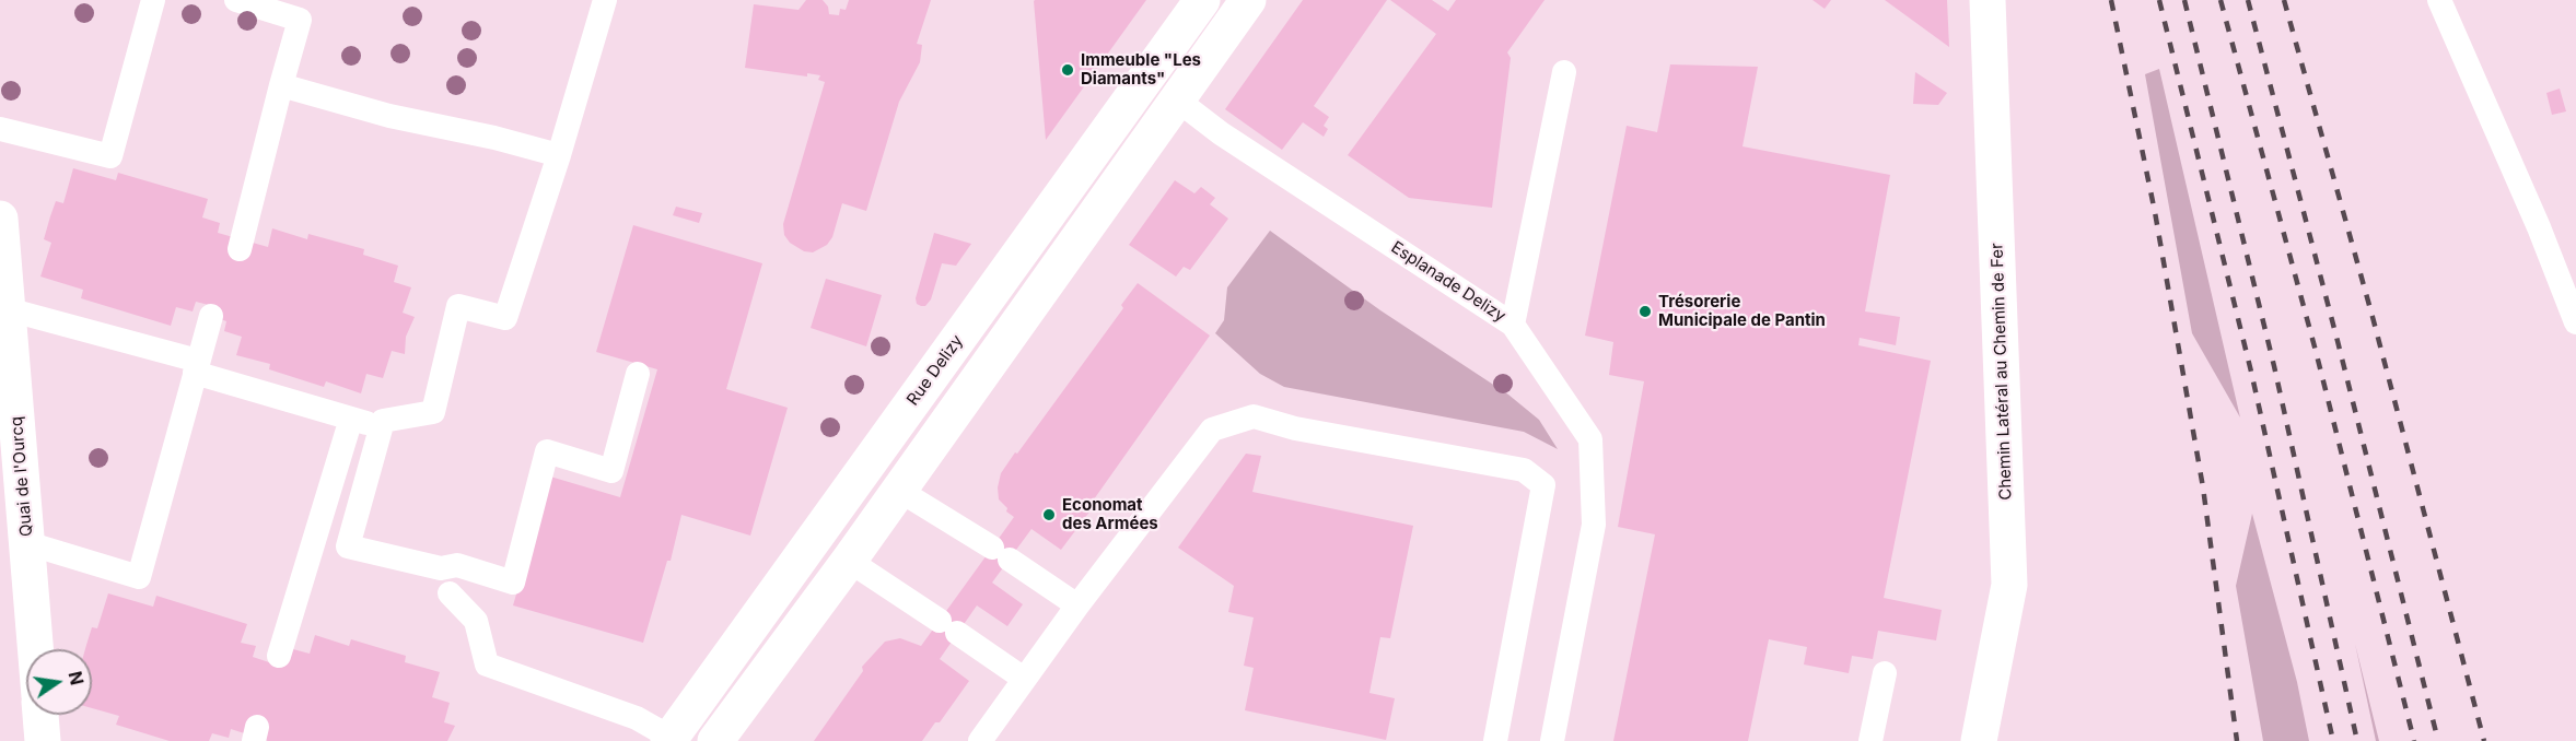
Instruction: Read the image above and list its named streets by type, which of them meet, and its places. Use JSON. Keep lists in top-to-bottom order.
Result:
{
  "streets": {
    "main road": ["Rue Delizy", "Chemin Latéral au Chemin de Fer", "Quai de l'Ourcq"],
    "lane": ["Esplanade Delizy"]
  },
  "places": ["Immeuble \"Les Diamants\"", "Trésorerie Municipale de Pantin", "Economat des Armées"],
  "north": "right"
}
